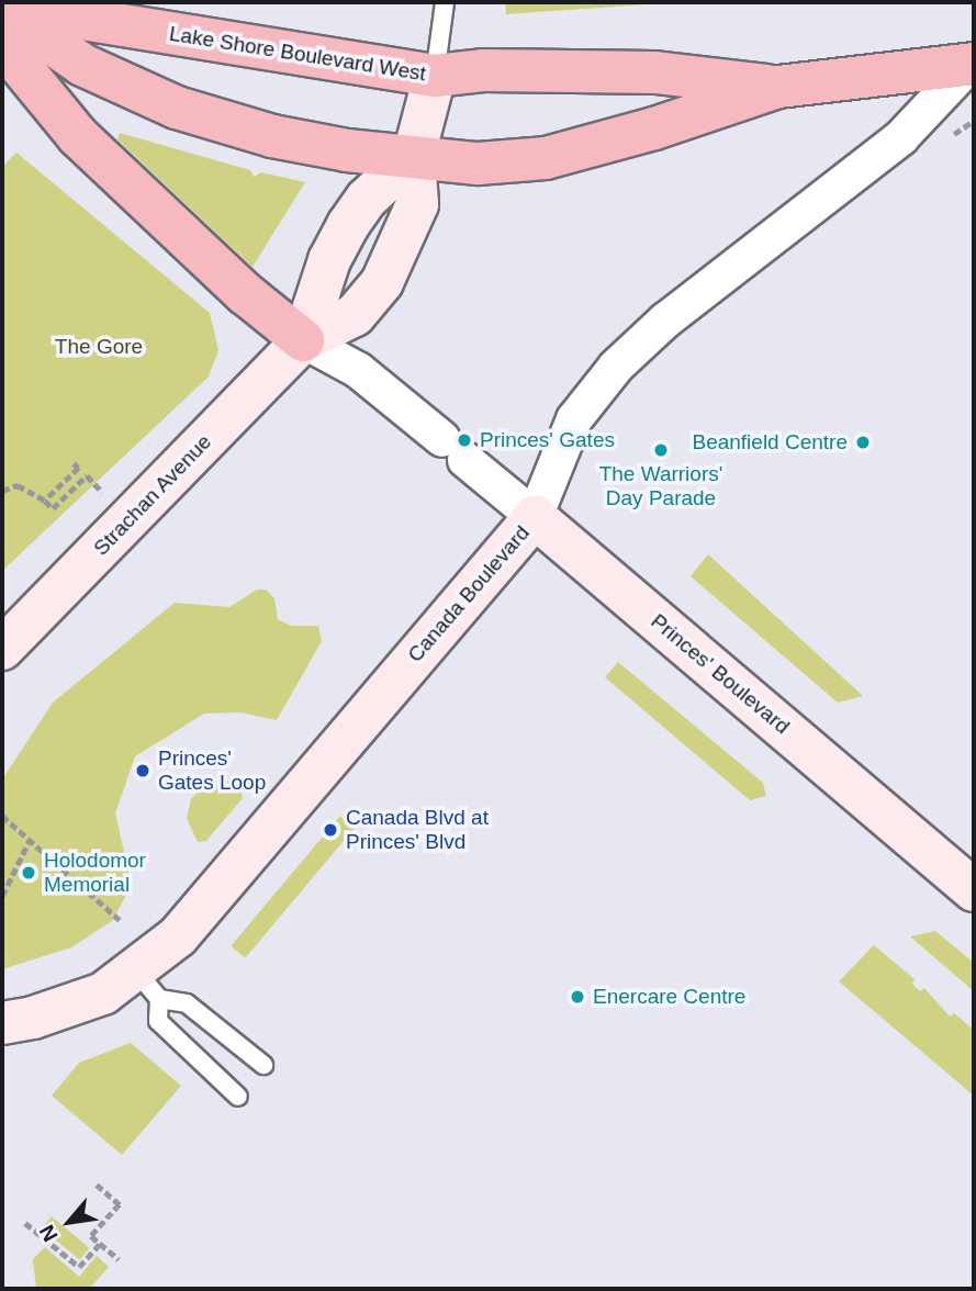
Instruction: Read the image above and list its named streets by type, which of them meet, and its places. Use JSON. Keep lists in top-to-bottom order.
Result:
{
  "streets": {
    "highway": ["Lake Shore Boulevard West"],
    "street": ["Strachan Avenue", "Canada Boulevard", "Princes' Boulevard"]
  },
  "crossings": [
    ["Lake Shore Boulevard West", "Strachan Avenue"],
    ["Lake Shore Boulevard West", "Canada Boulevard"],
    ["Strachan Avenue", "Princes' Boulevard"],
    ["Canada Boulevard", "Princes' Boulevard"]
  ],
  "parks": ["The Gore"],
  "places": [
    "Princes' Gates",
    "Beanfield Centre",
    "The Warriors' Day Parade",
    "Princes' Gates Loop",
    "Canada Blvd at Princes' Blvd",
    "Holodomor Memorial",
    "Enercare Centre"
  ],
  "north": "bottom left"
}
